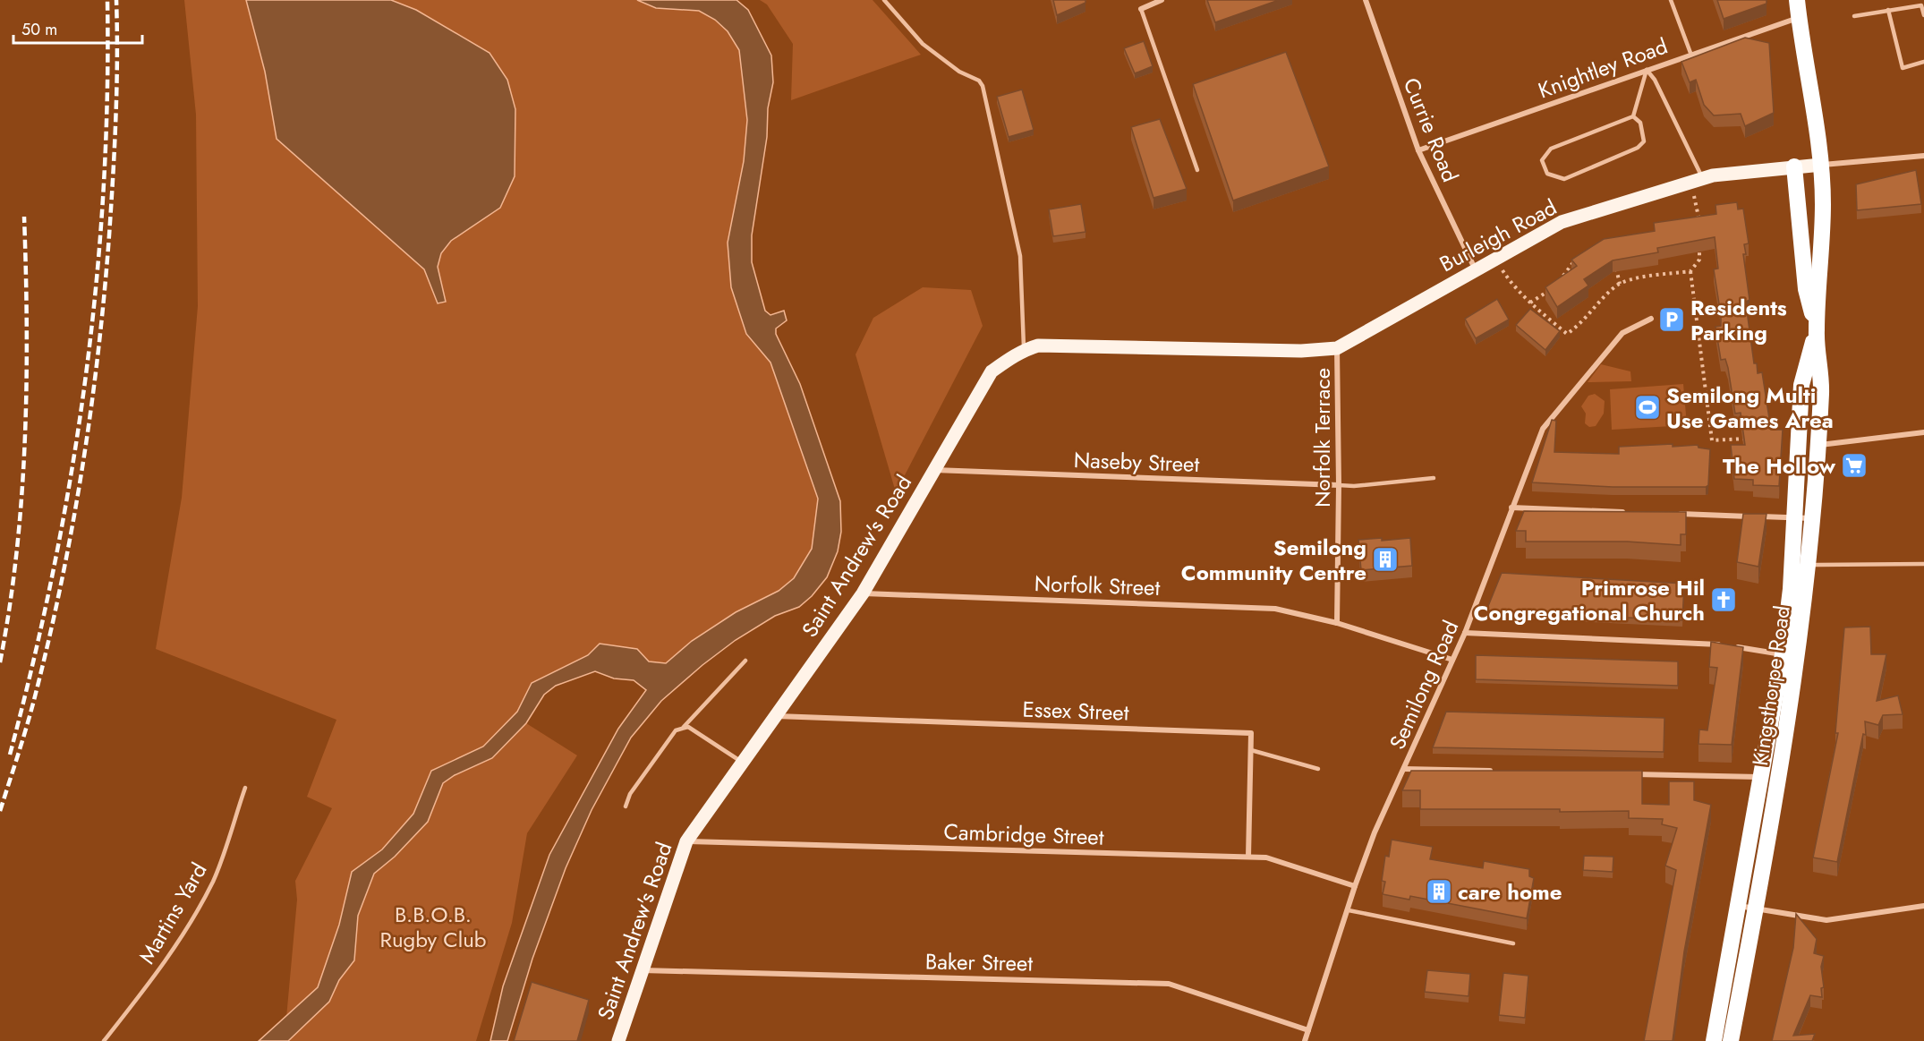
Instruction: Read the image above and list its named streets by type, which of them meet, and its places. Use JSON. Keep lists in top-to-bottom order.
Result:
{
  "streets": {
    "highway": ["Kingsthorpe Road"],
    "main road": ["Burleigh Road", "Saint Andrew's Road"],
    "street": [
      "Knightley Road",
      "Currie Road",
      "Norfolk Terrace",
      "Naseby Street",
      "Norfolk Street",
      "Semilong Road",
      "Essex Street",
      "Cambridge Street",
      "Baker Street"
    ],
    "lane": ["Martins Yard"]
  },
  "crossings": [
    ["Knightley Road", "Currie Road"],
    ["Knightley Road", "Kingsthorpe Road"],
    ["Currie Road", "Burleigh Road"],
    ["Burleigh Road", "Norfolk Terrace"],
    ["Burleigh Road", "Saint Andrew's Road"],
    ["Burleigh Road", "Kingsthorpe Road"],
    ["Norfolk Terrace", "Naseby Street"],
    ["Norfolk Terrace", "Norfolk Street"],
    ["Naseby Street", "Saint Andrew's Road"],
    ["Saint Andrew's Road", "Norfolk Street"],
    ["Saint Andrew's Road", "Essex Street"],
    ["Saint Andrew's Road", "Cambridge Street"],
    ["Saint Andrew's Road", "Baker Street"],
    ["Norfolk Street", "Semilong Road"],
    ["Semilong Road", "Cambridge Street"],
    ["Semilong Road", "Baker Street"]
  ],
  "parks": ["B.B.O.B. Rugby Club"],
  "places": {
    "parking": ["Residents Parking"],
    "sports": ["Semilong Multi Use Games Area"],
    "supermarket": ["The Hollow"],
    "building": ["Semilong Community Centre", "care home"],
    "church": ["Primrose Hil Congregational Church"]
  },
  "scale_bar": "50 m"
}
